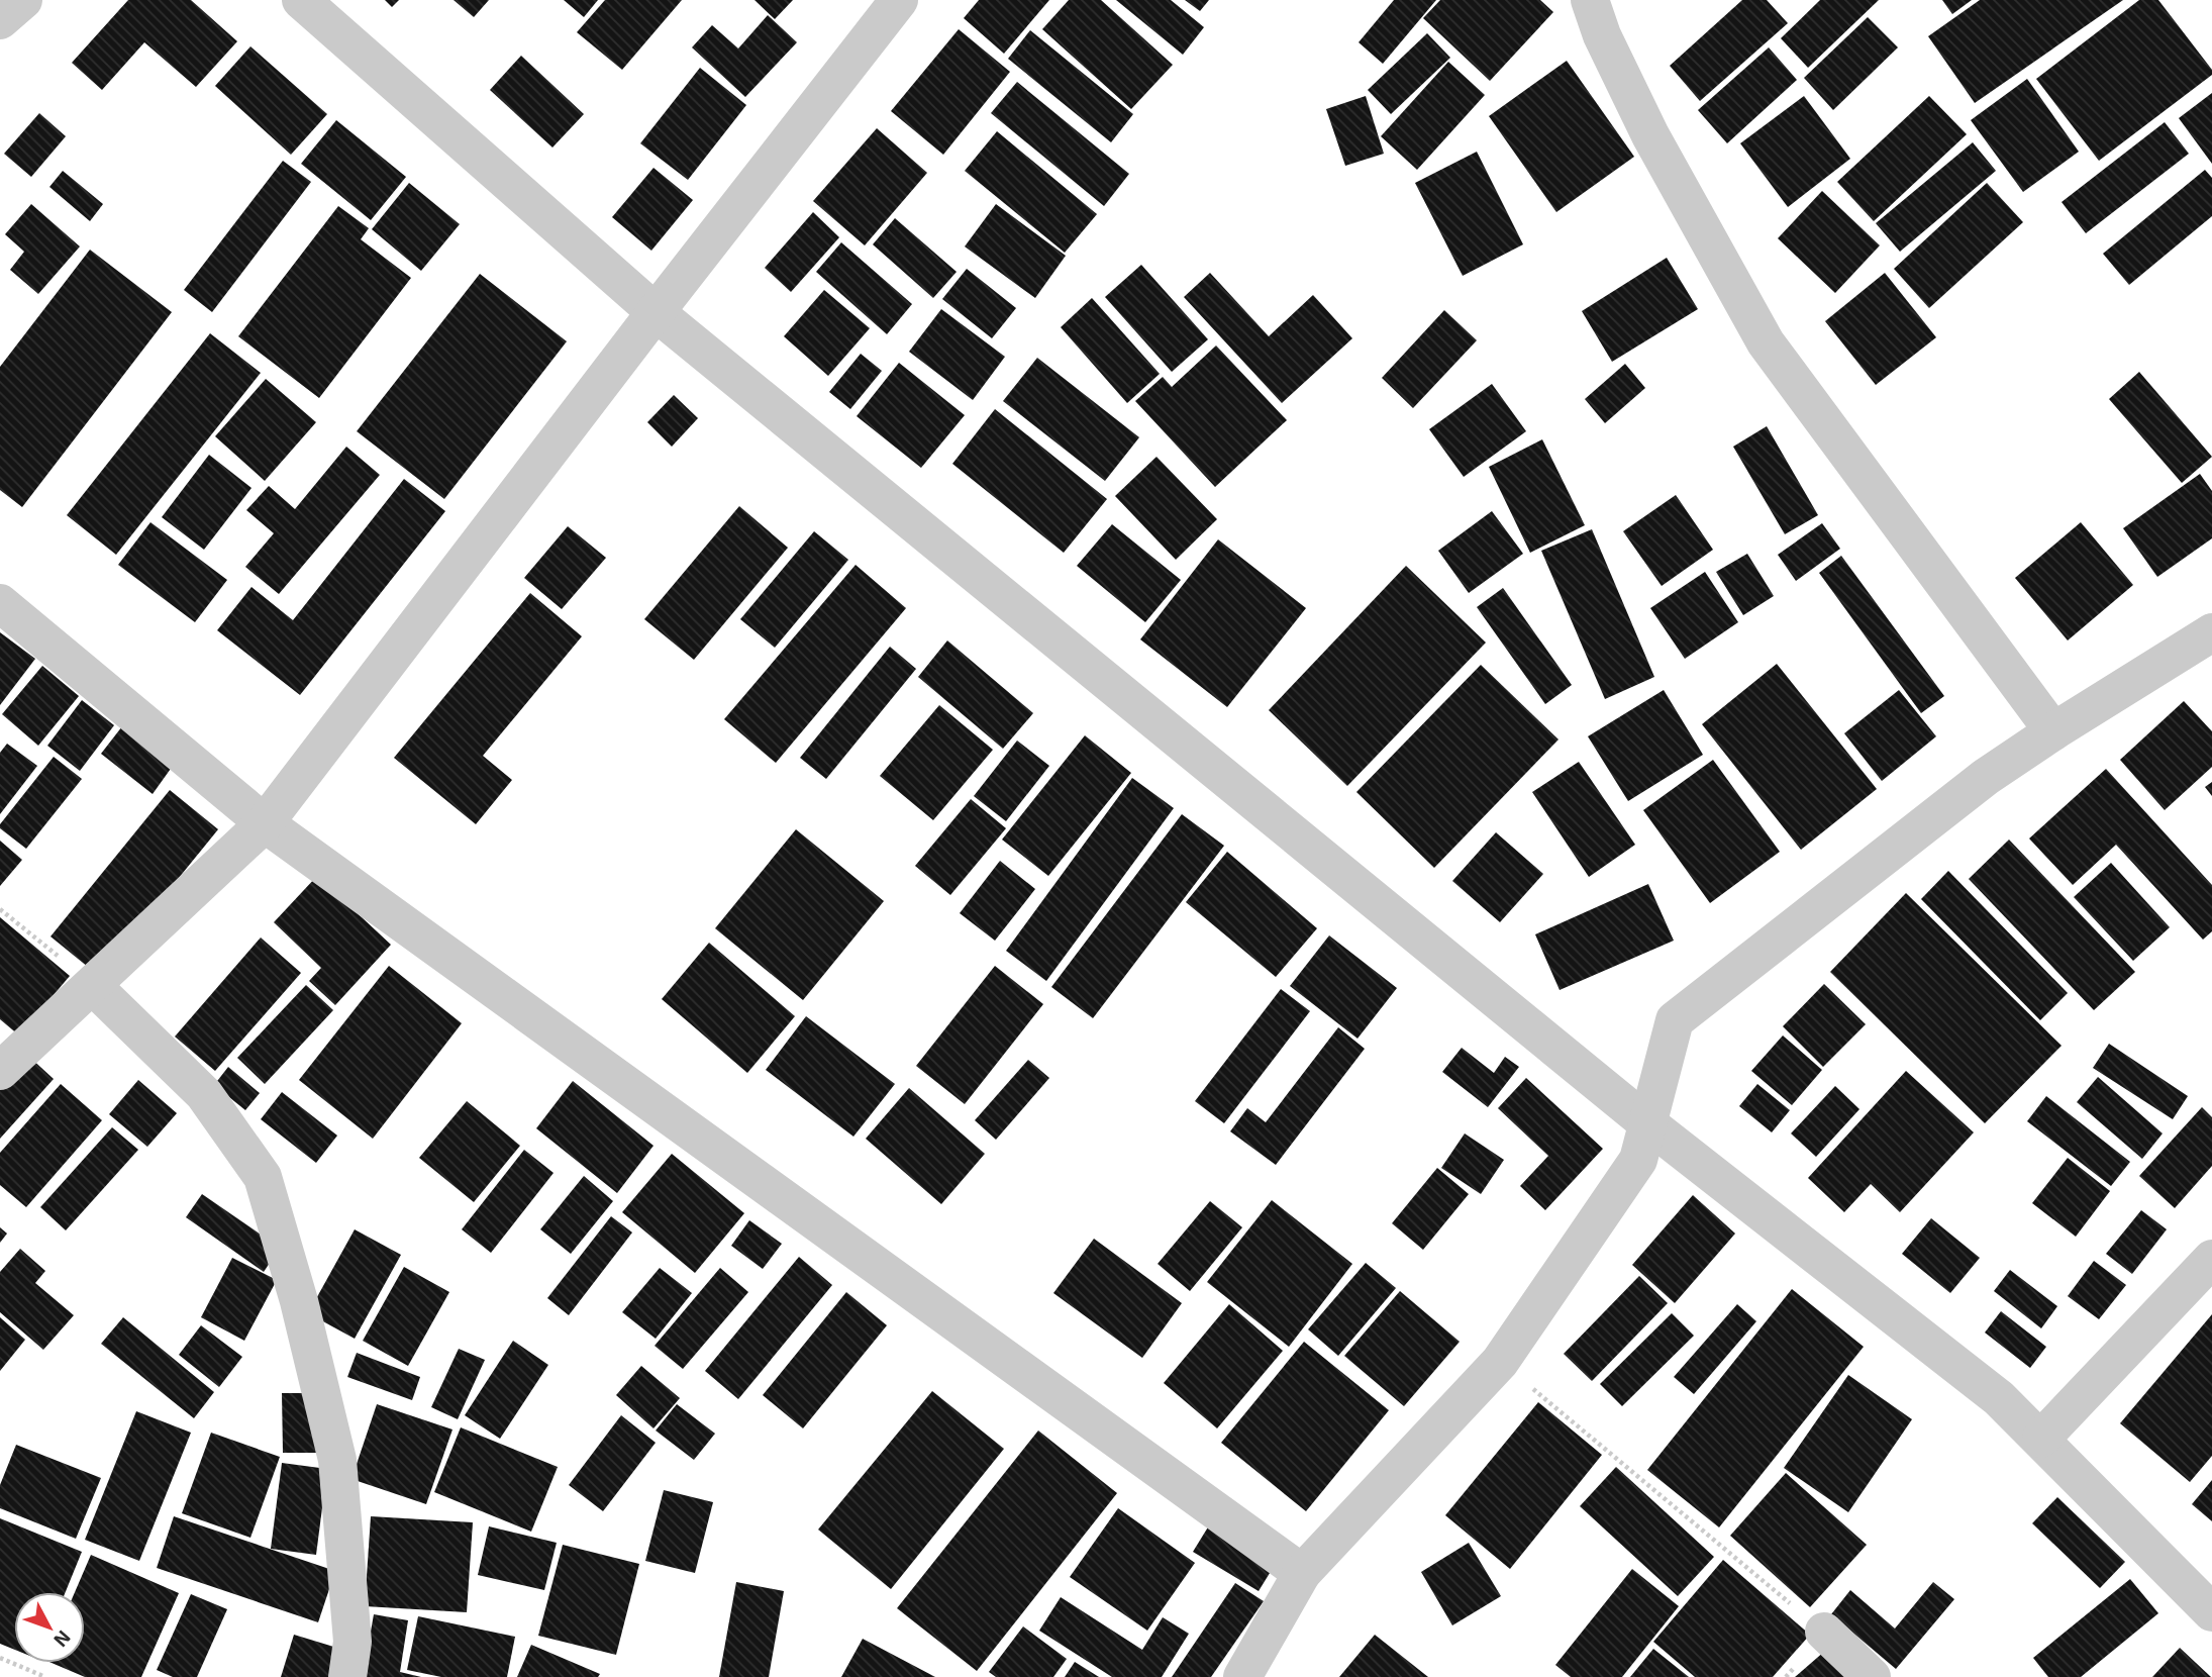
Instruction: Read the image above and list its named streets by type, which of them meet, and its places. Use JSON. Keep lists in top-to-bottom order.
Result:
{
  "north": "bottom right"
}
